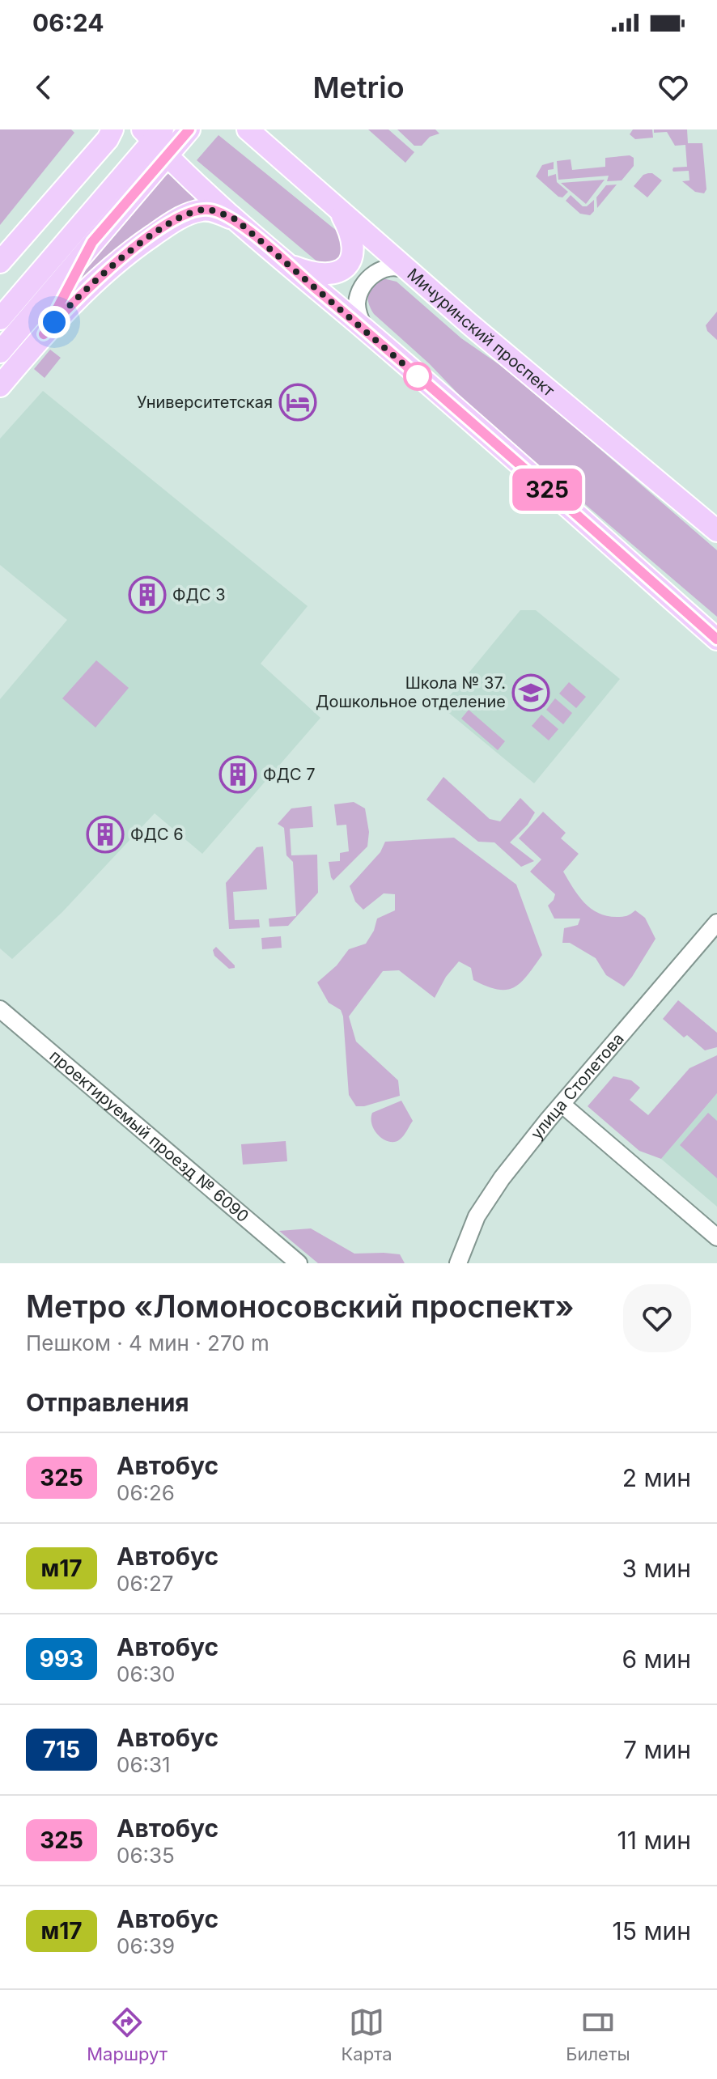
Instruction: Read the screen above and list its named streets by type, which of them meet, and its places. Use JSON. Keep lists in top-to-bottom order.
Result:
{
  "streets": {
    "main road": ["Мичуринский проспект"],
    "street": ["улица Столетова", "проектируемый проезд № 6090"]
  },
  "places": {
    "hotel": ["Университетская"],
    "building": ["ФДС 3", "ФДС 7", "ФДС 6"],
    "school or university": ["Школа № 37. Дошкольное отделение"]
  },
  "lines": ["bus line 325"],
  "page": {
    "status": "06:24",
    "header": "Metrio",
    "on_map": "325",
    "heading": [
      ["Метро «Ломоносовский проспект»", "Пешком · 4 мин · 270 m"],
      "Отправления"
    ],
    "list": [
      {
        "mark": "325",
        "name": "Автобус",
        "note": "06:26",
        "value": "2 мин"
      },
      {
        "mark": "м17",
        "name": "Автобус",
        "note": "06:27",
        "value": "3 мин"
      },
      {
        "mark": "993",
        "name": "Автобус",
        "note": "06:30",
        "value": "6 мин"
      },
      {
        "mark": "715",
        "name": "Автобус",
        "note": "06:31",
        "value": "7 мин"
      },
      {
        "mark": "325",
        "name": "Автобус",
        "note": "06:35",
        "value": "11 мин"
      },
      {
        "mark": "м17",
        "name": "Автобус",
        "note": "06:39",
        "value": "15 мин"
      }
    ],
    "tabs": ["Маршрут", "Карта", "Билеты"]
  }
}
